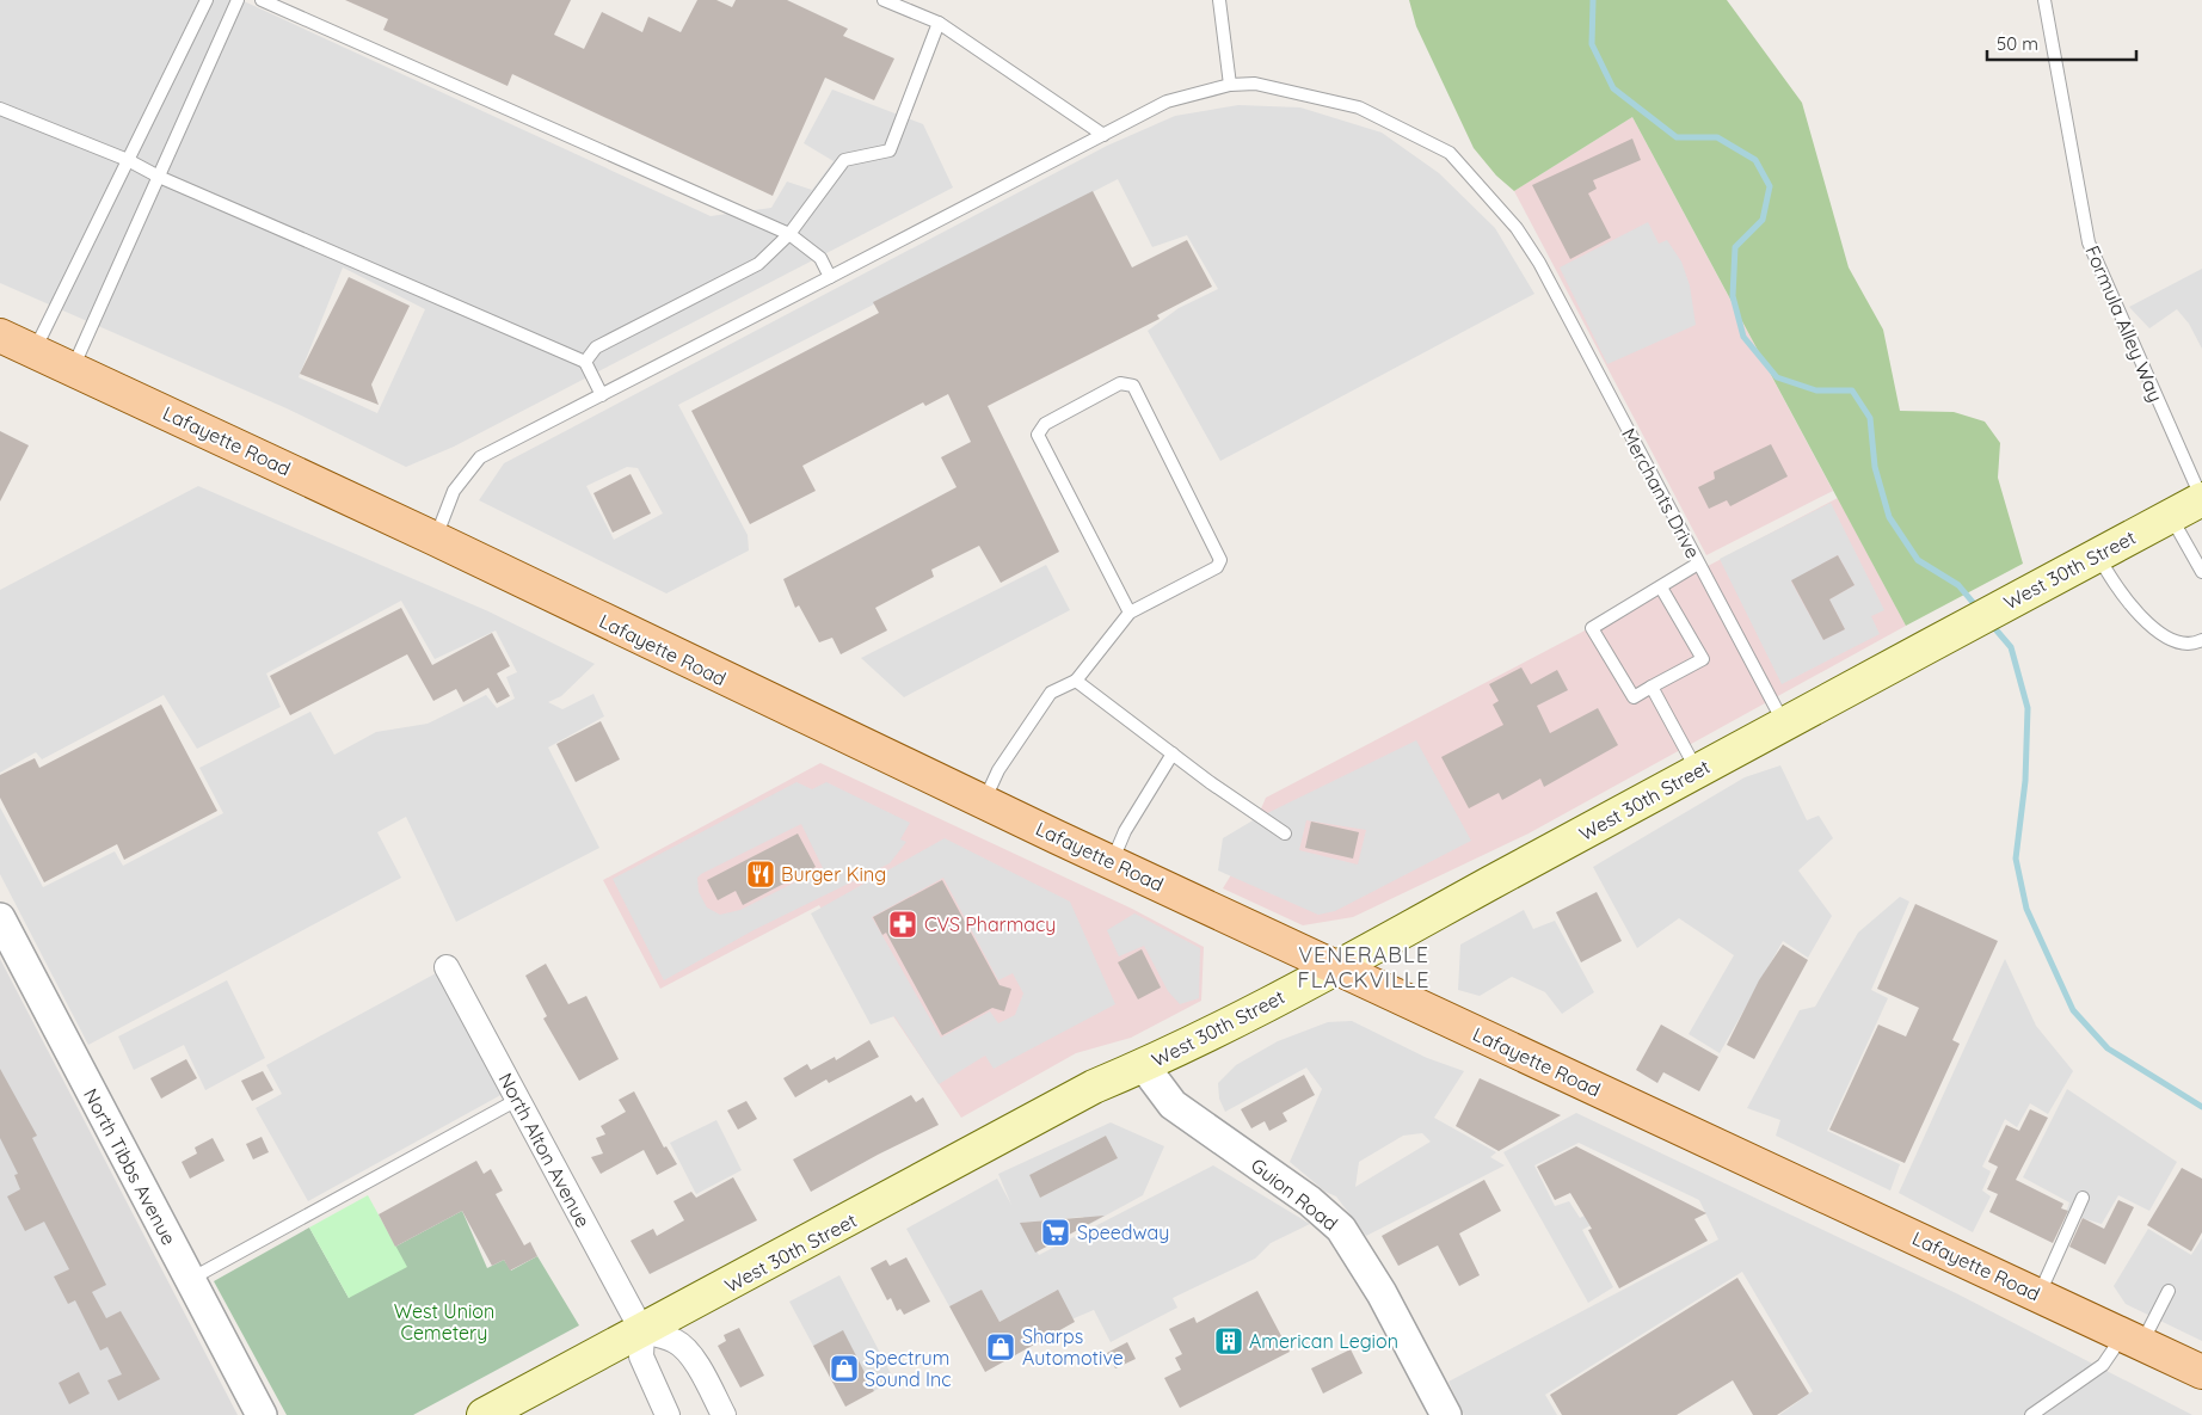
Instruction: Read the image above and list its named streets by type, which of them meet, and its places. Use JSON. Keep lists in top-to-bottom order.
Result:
{
  "streets": {
    "main road": ["Lafayette Road", "West 30th Street"],
    "street": ["North Alton Avenue", "North Tibbs Avenue", "Guion Road"],
    "lane": ["Formula Alley Way", "Merchants Drive"]
  },
  "crossings": [
    ["Formula Alley Way", "West 30th Street"],
    ["Lafayette Road", "Merchants Drive"],
    ["Lafayette Road", "West 30th Street"],
    ["Merchants Drive", "West 30th Street"],
    ["West 30th Street", "North Alton Avenue"],
    ["West 30th Street", "Guion Road"]
  ],
  "districts": ["VENERABLE FLACKVILLE"],
  "parks": ["West Union Cemetery"],
  "places": {
    "restaurant": ["Burger King"],
    "pharmacy": ["CVS Pharmacy"],
    "supermarket": ["Speedway"],
    "building": ["American Legion"],
    "shop": ["Sharps Automotive", "Spectrum Sound Inc"]
  },
  "scale_bar": "50 m"
}
